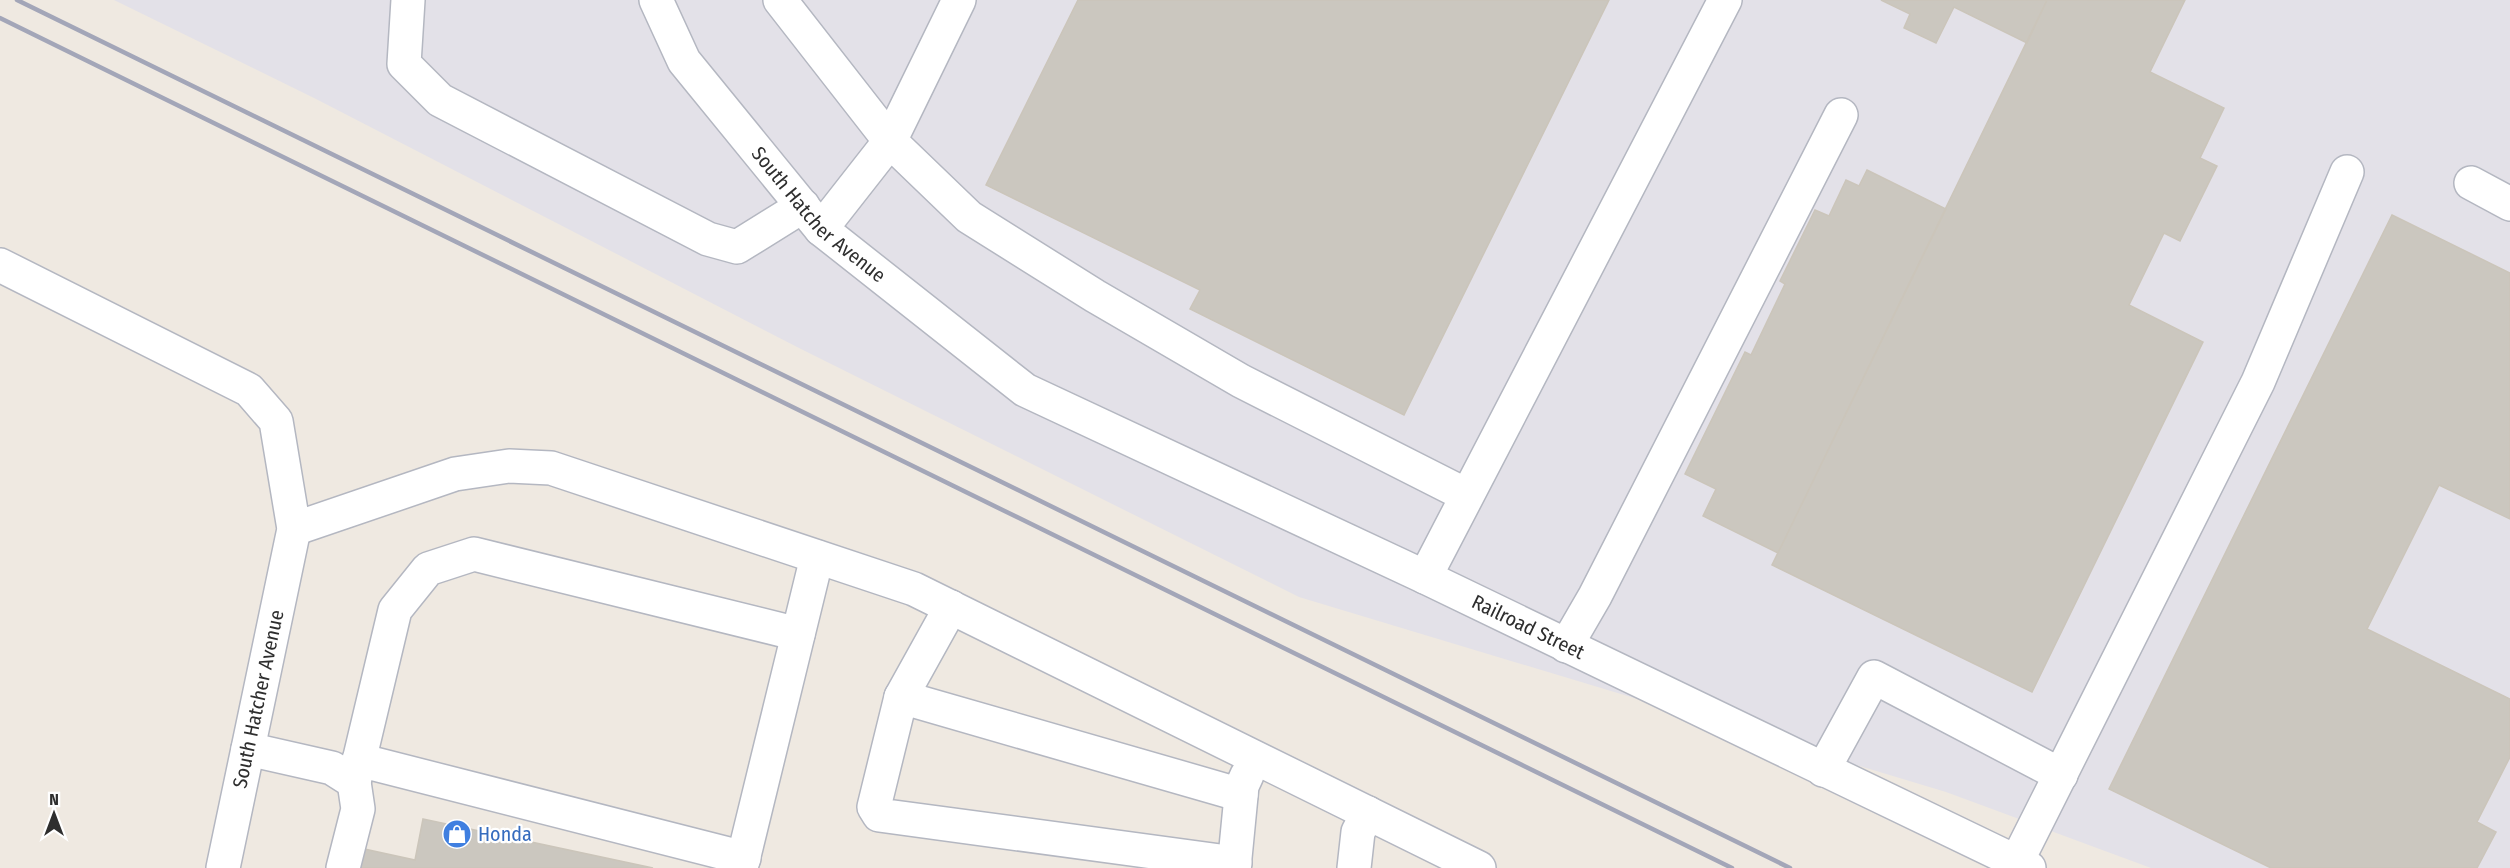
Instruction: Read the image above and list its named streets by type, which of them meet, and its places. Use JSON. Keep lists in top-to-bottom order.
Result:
{
  "streets": {
    "street": ["South Hatcher Avenue", "Railroad Street"]
  },
  "crossings": [
    ["South Hatcher Avenue", "Railroad Street"]
  ],
  "places": {
    "shop": ["Honda"]
  },
  "north": "top"
}
